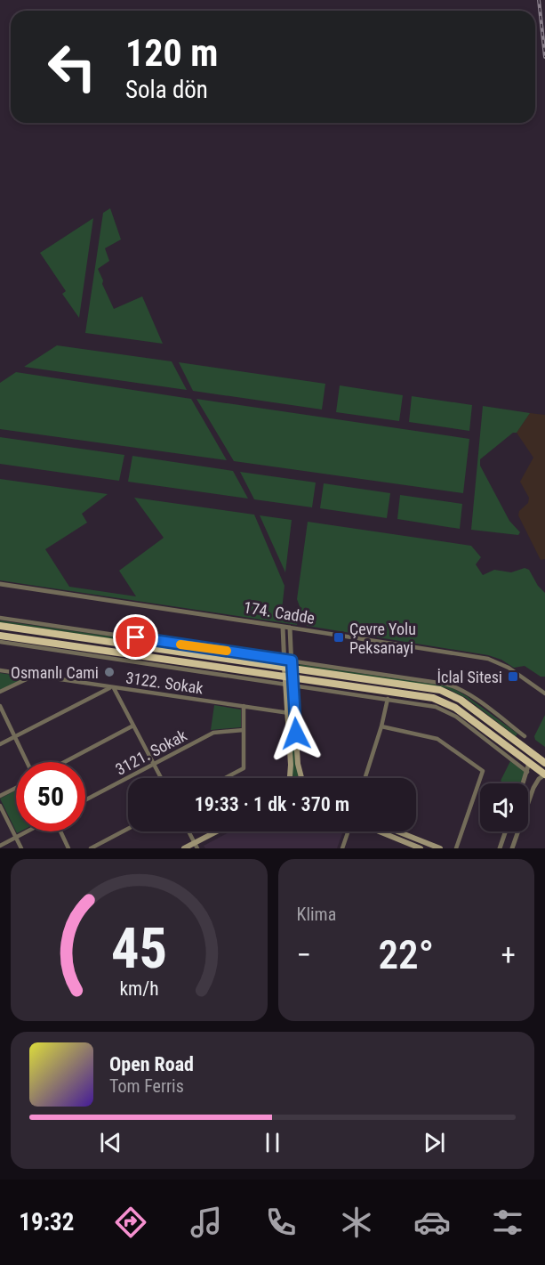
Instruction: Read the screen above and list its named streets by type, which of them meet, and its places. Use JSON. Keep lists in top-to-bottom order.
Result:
{
  "streets": {
    "street": ["174. Cadde", "3122. Sokak", "3121. Sokak"]
  },
  "places": {
    "transit": ["Çevre Yolu Peksanayi", "İclal Sitesi"],
    "other": ["Osmanlı Cami"]
  },
  "page": {
    "turn": ["120 m", "Sola dön"],
    "limit": "50",
    "trip": "19:33 · 1 dk · 370 m",
    "tile": "Klima",
    "heat": ["−", "22°", "+"],
    "song": ["Open Road", "Tom Ferris"],
    "tabs": "19:32",
    "gauge": ["45", "km/h"]
  }
}
